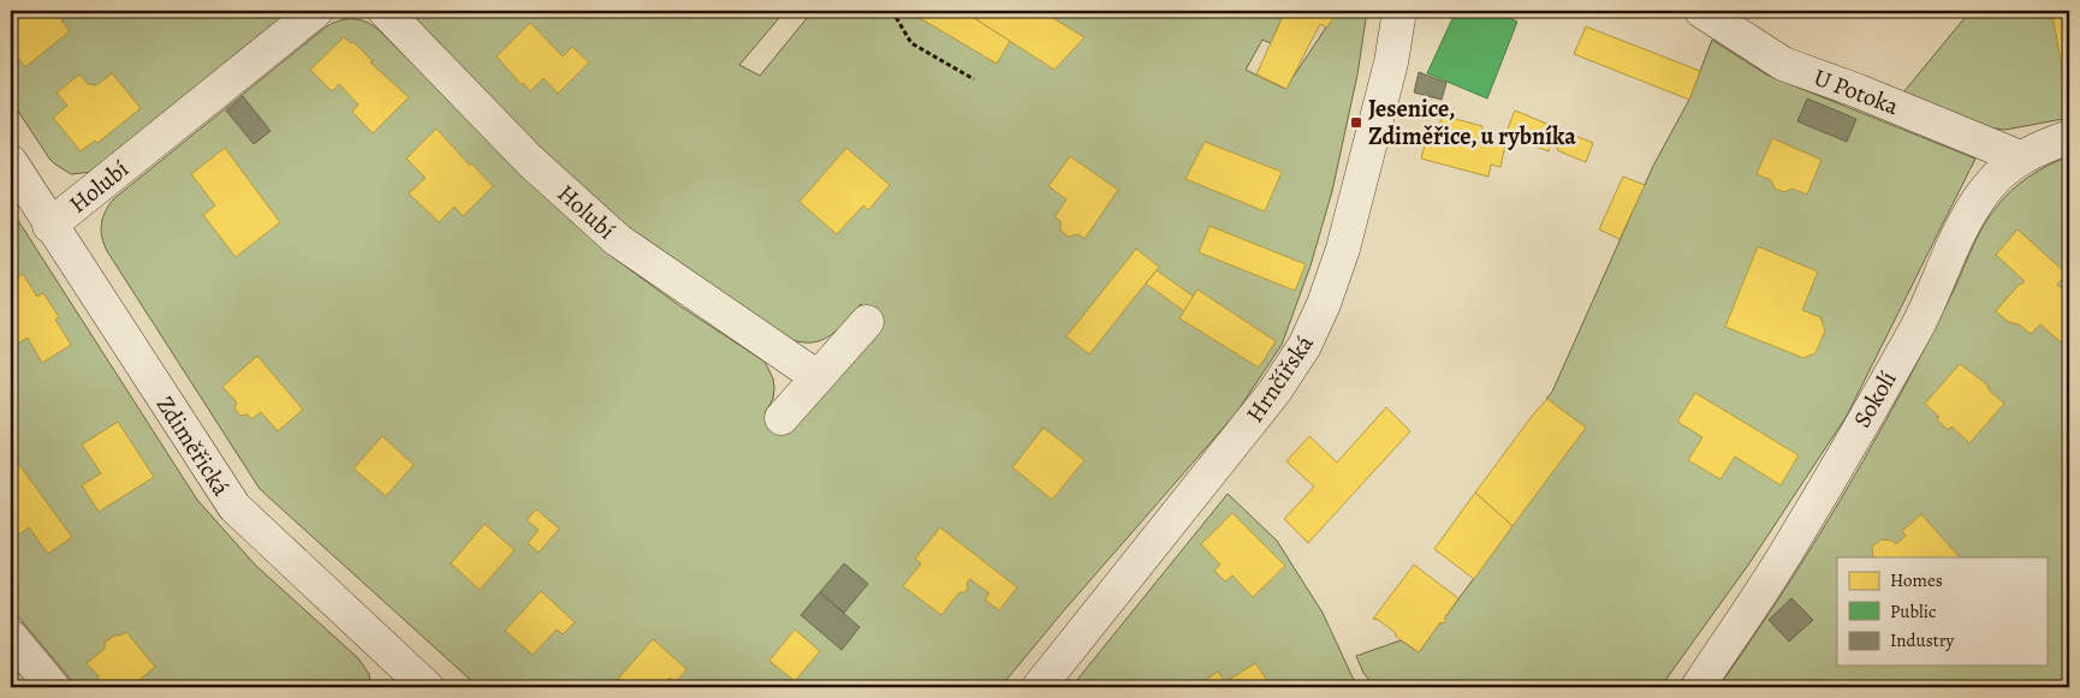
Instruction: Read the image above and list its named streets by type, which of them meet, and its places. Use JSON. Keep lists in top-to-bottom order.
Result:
{
  "streets": {
    "street": [
      "U Potoka",
      "Holubí",
      "Hrnčířská",
      "Sokolí",
      "Zdiměřická"
    ]
  },
  "crossings": [
    ["U Potoka", "Sokolí"],
    ["Holubí", "Zdiměřická"]
  ],
  "places": {
    "transit": ["Jesenice, Zdiměřice, u rybníka"]
  },
  "legend": ["Homes", "Public", "Industry"]
}
